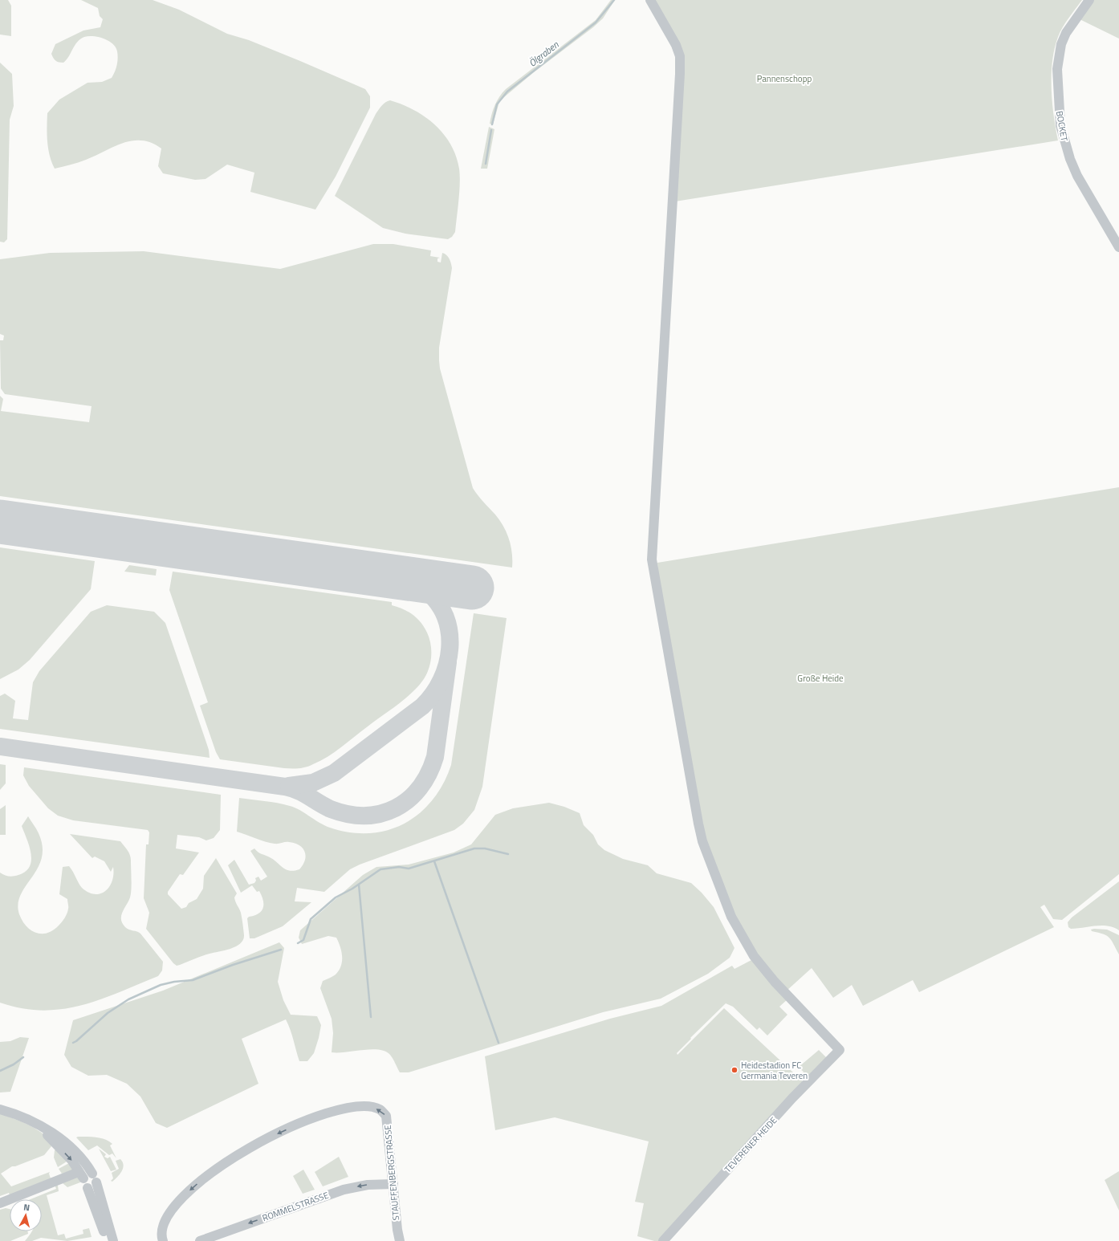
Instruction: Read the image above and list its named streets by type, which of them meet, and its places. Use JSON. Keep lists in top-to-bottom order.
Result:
{
  "streets": {
    "street": [
      "BOCKET",
      "TEVERENER HEIDE",
      "STAUFFENBERGSTRASSE",
      "ROMMELSTRASSE"
    ]
  },
  "crossings": [
    ["STAUFFENBERGSTRASSE", "ROMMELSTRASSE"]
  ],
  "one_way": ["ROMMELSTRASSE"],
  "water": ["Ölgraben"],
  "parks": ["Pannenschopp", "Große Heide"],
  "places": ["Heidestadion FC Germania Teveren"],
  "north": "top"
}
